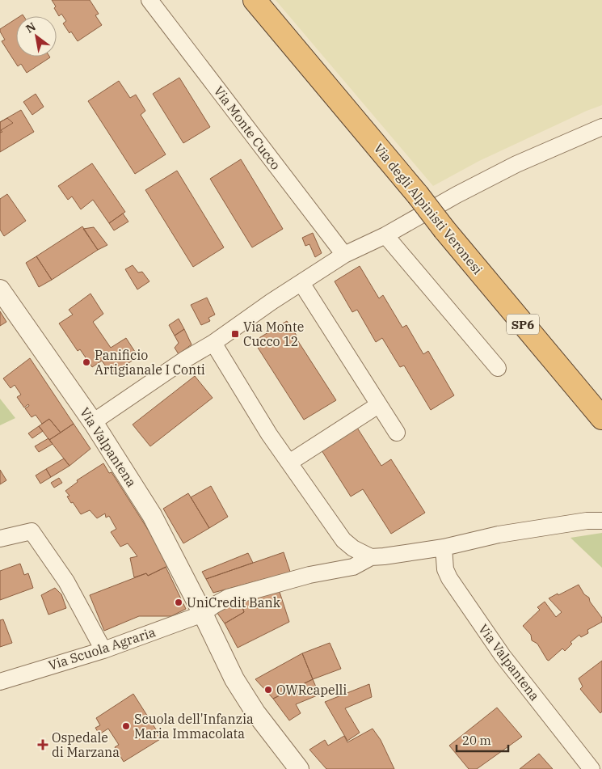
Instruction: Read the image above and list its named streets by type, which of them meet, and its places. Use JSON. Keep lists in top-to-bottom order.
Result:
{
  "streets": {
    "highway": ["Via degli Alpinisti Veronesi", "SP6"],
    "street": ["Via Monte Cucco", "Via Valpantena", "Via Scuola Agraria"]
  },
  "crossings": [
    ["Via Valpantena", "Via Scuola Agraria"]
  ],
  "places": {
    "transit": ["Via Monte Cucco 12"],
    "other": [
      "Panificio Artigianale I Conti",
      "UniCredit Bank",
      "OWRcapelli",
      "Scuola dell'Infanzia Maria Immacolata"
    ],
    "health": ["Ospedale di Marzana"]
  },
  "scale_bar": "20 m",
  "north": "top left"
}
